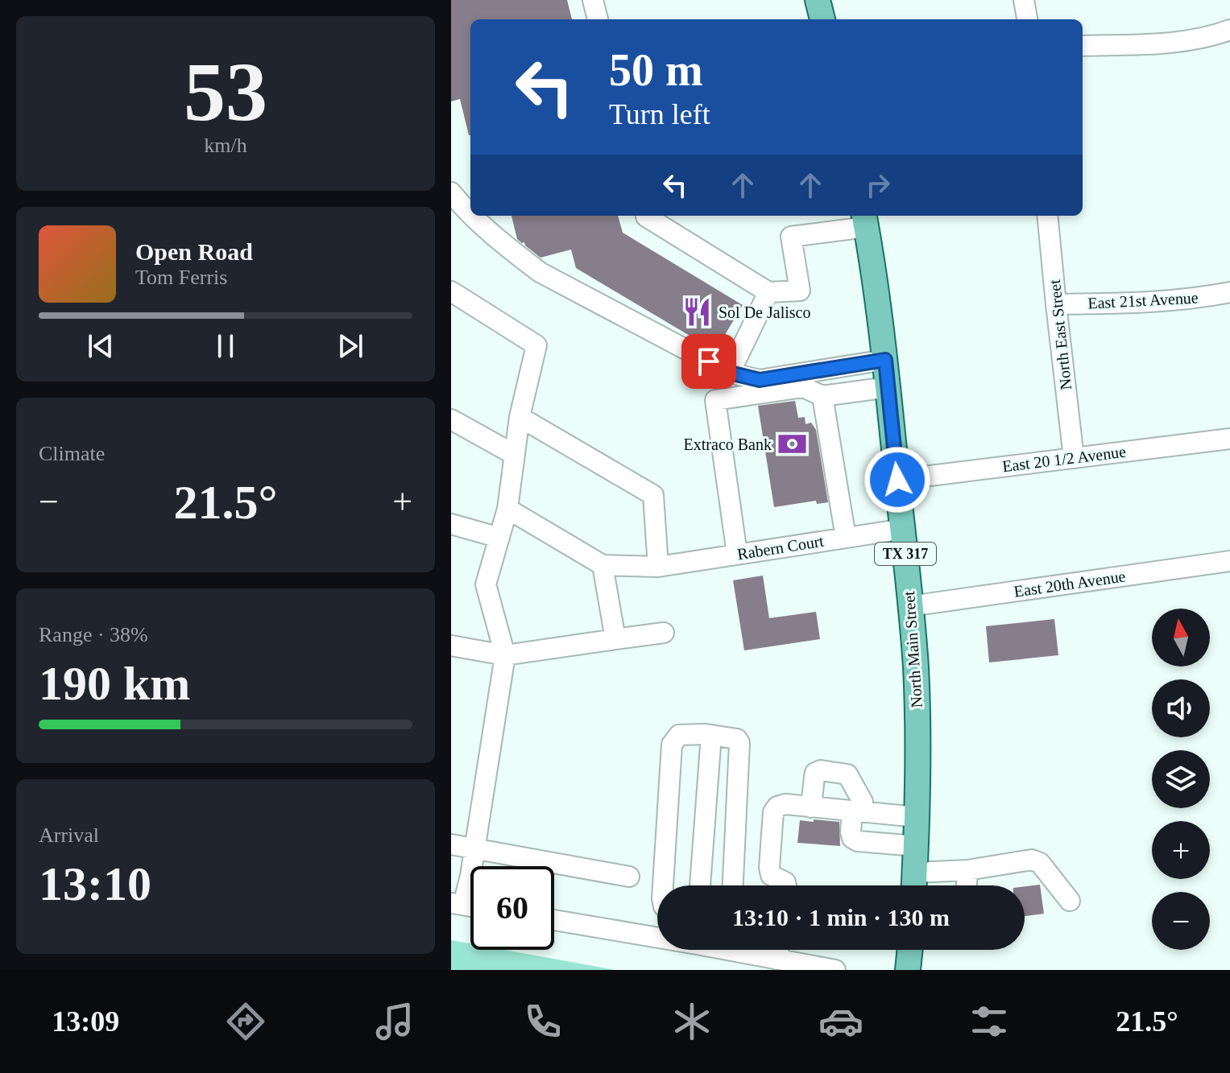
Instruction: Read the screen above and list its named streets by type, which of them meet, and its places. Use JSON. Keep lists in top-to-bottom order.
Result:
{
  "streets": {
    "main road": ["TX 317", "North Main Street"],
    "street": [
      "East 21st Avenue",
      "North East Street",
      "East 20 1/2 Avenue",
      "Rabern Court",
      "East 20th Avenue"
    ]
  },
  "crossings": [
    ["East 21st Avenue", "North East Street"],
    ["North East Street", "East 20 1/2 Avenue"],
    ["East 20 1/2 Avenue", "North Main Street"],
    ["Rabern Court", "North Main Street"],
    ["East 20th Avenue", "North Main Street"]
  ],
  "places": {
    "restaurant": ["Sol De Jalisco"],
    "bank": ["Extraco Bank"]
  },
  "north": "top",
  "page": {
    "tile": [
      ["53", "km/h"],
      "Climate",
      ["Range · 38%", "190 km"],
      ["Arrival", "13:10"]
    ],
    "turn": ["50 m", "Turn left"],
    "song": ["Open Road", "Tom Ferris"],
    "heat": ["−", "21.5°", "+"],
    "map_buttons": ["+", "−"],
    "limit": "60",
    "trip": "13:10 · 1 min · 130 m",
    "tabs": ["13:09", "21.5°"]
  }
}
